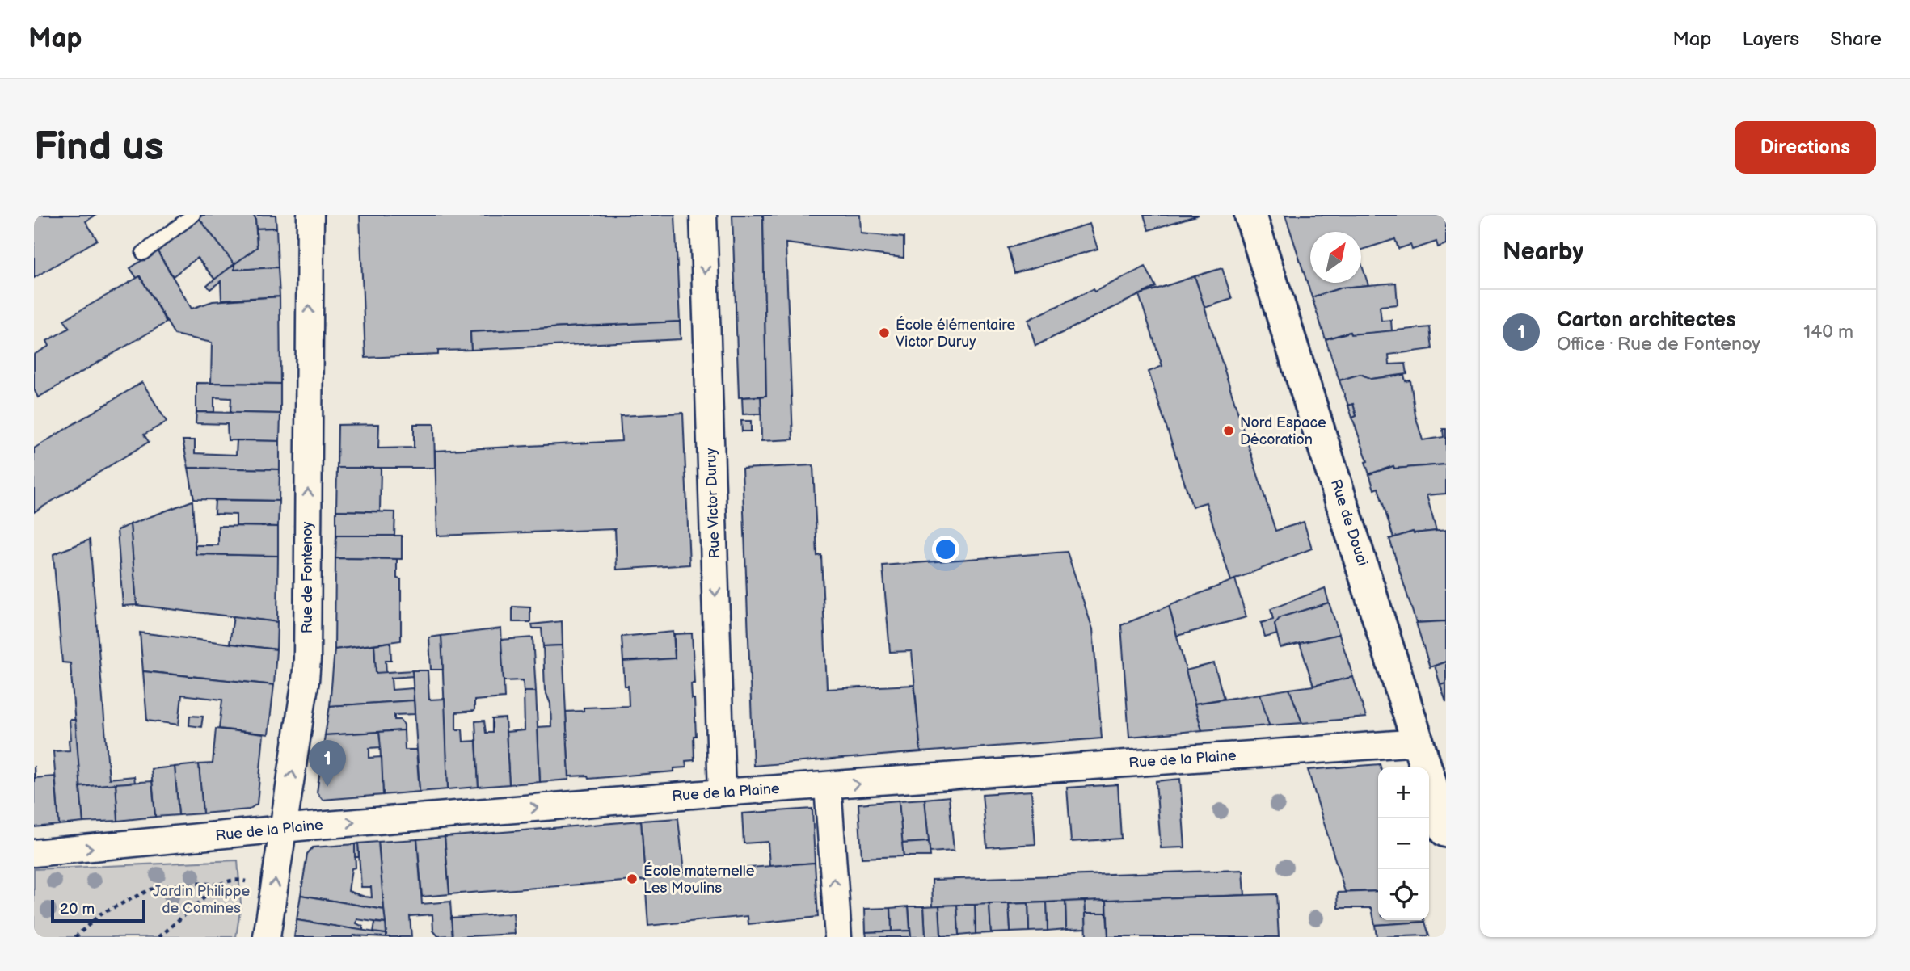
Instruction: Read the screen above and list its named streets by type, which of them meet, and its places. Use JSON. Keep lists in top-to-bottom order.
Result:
{
  "streets": {
    "street": [
      "Rue Victor Duruy",
      "Rue de Douai",
      "Rue de Fontenoy",
      "Rue de la Plaine"
    ]
  },
  "crossings": [
    ["Rue Victor Duruy", "Rue de la Plaine"],
    ["Rue de Douai", "Rue de la Plaine"],
    ["Rue de Fontenoy", "Rue de la Plaine"]
  ],
  "one_way": ["Rue Victor Duruy", "Rue de Fontenoy", "Rue de la Plaine"],
  "parks": ["Jardin Philippe de Comines"],
  "places": ["École élémentaire Victor Duruy", "Nord Espace Décoration", "École maternelle Les Moulins"],
  "scale_bar": "20 m",
  "north": "top right",
  "page": {
    "header": "Map",
    "nav": ["Map", "Layers", "Share"],
    "buttons": "Directions",
    "title": "Find us",
    "heading": "Nearby",
    "list": [
      {
        "mark": "1",
        "name": "Carton architectes",
        "note": "Office · Rue de Fontenoy",
        "value": "140 m"
      }
    ],
    "pins": "1",
    "map_buttons": ["+", "−"],
    "scale": "20 m"
  }
}
